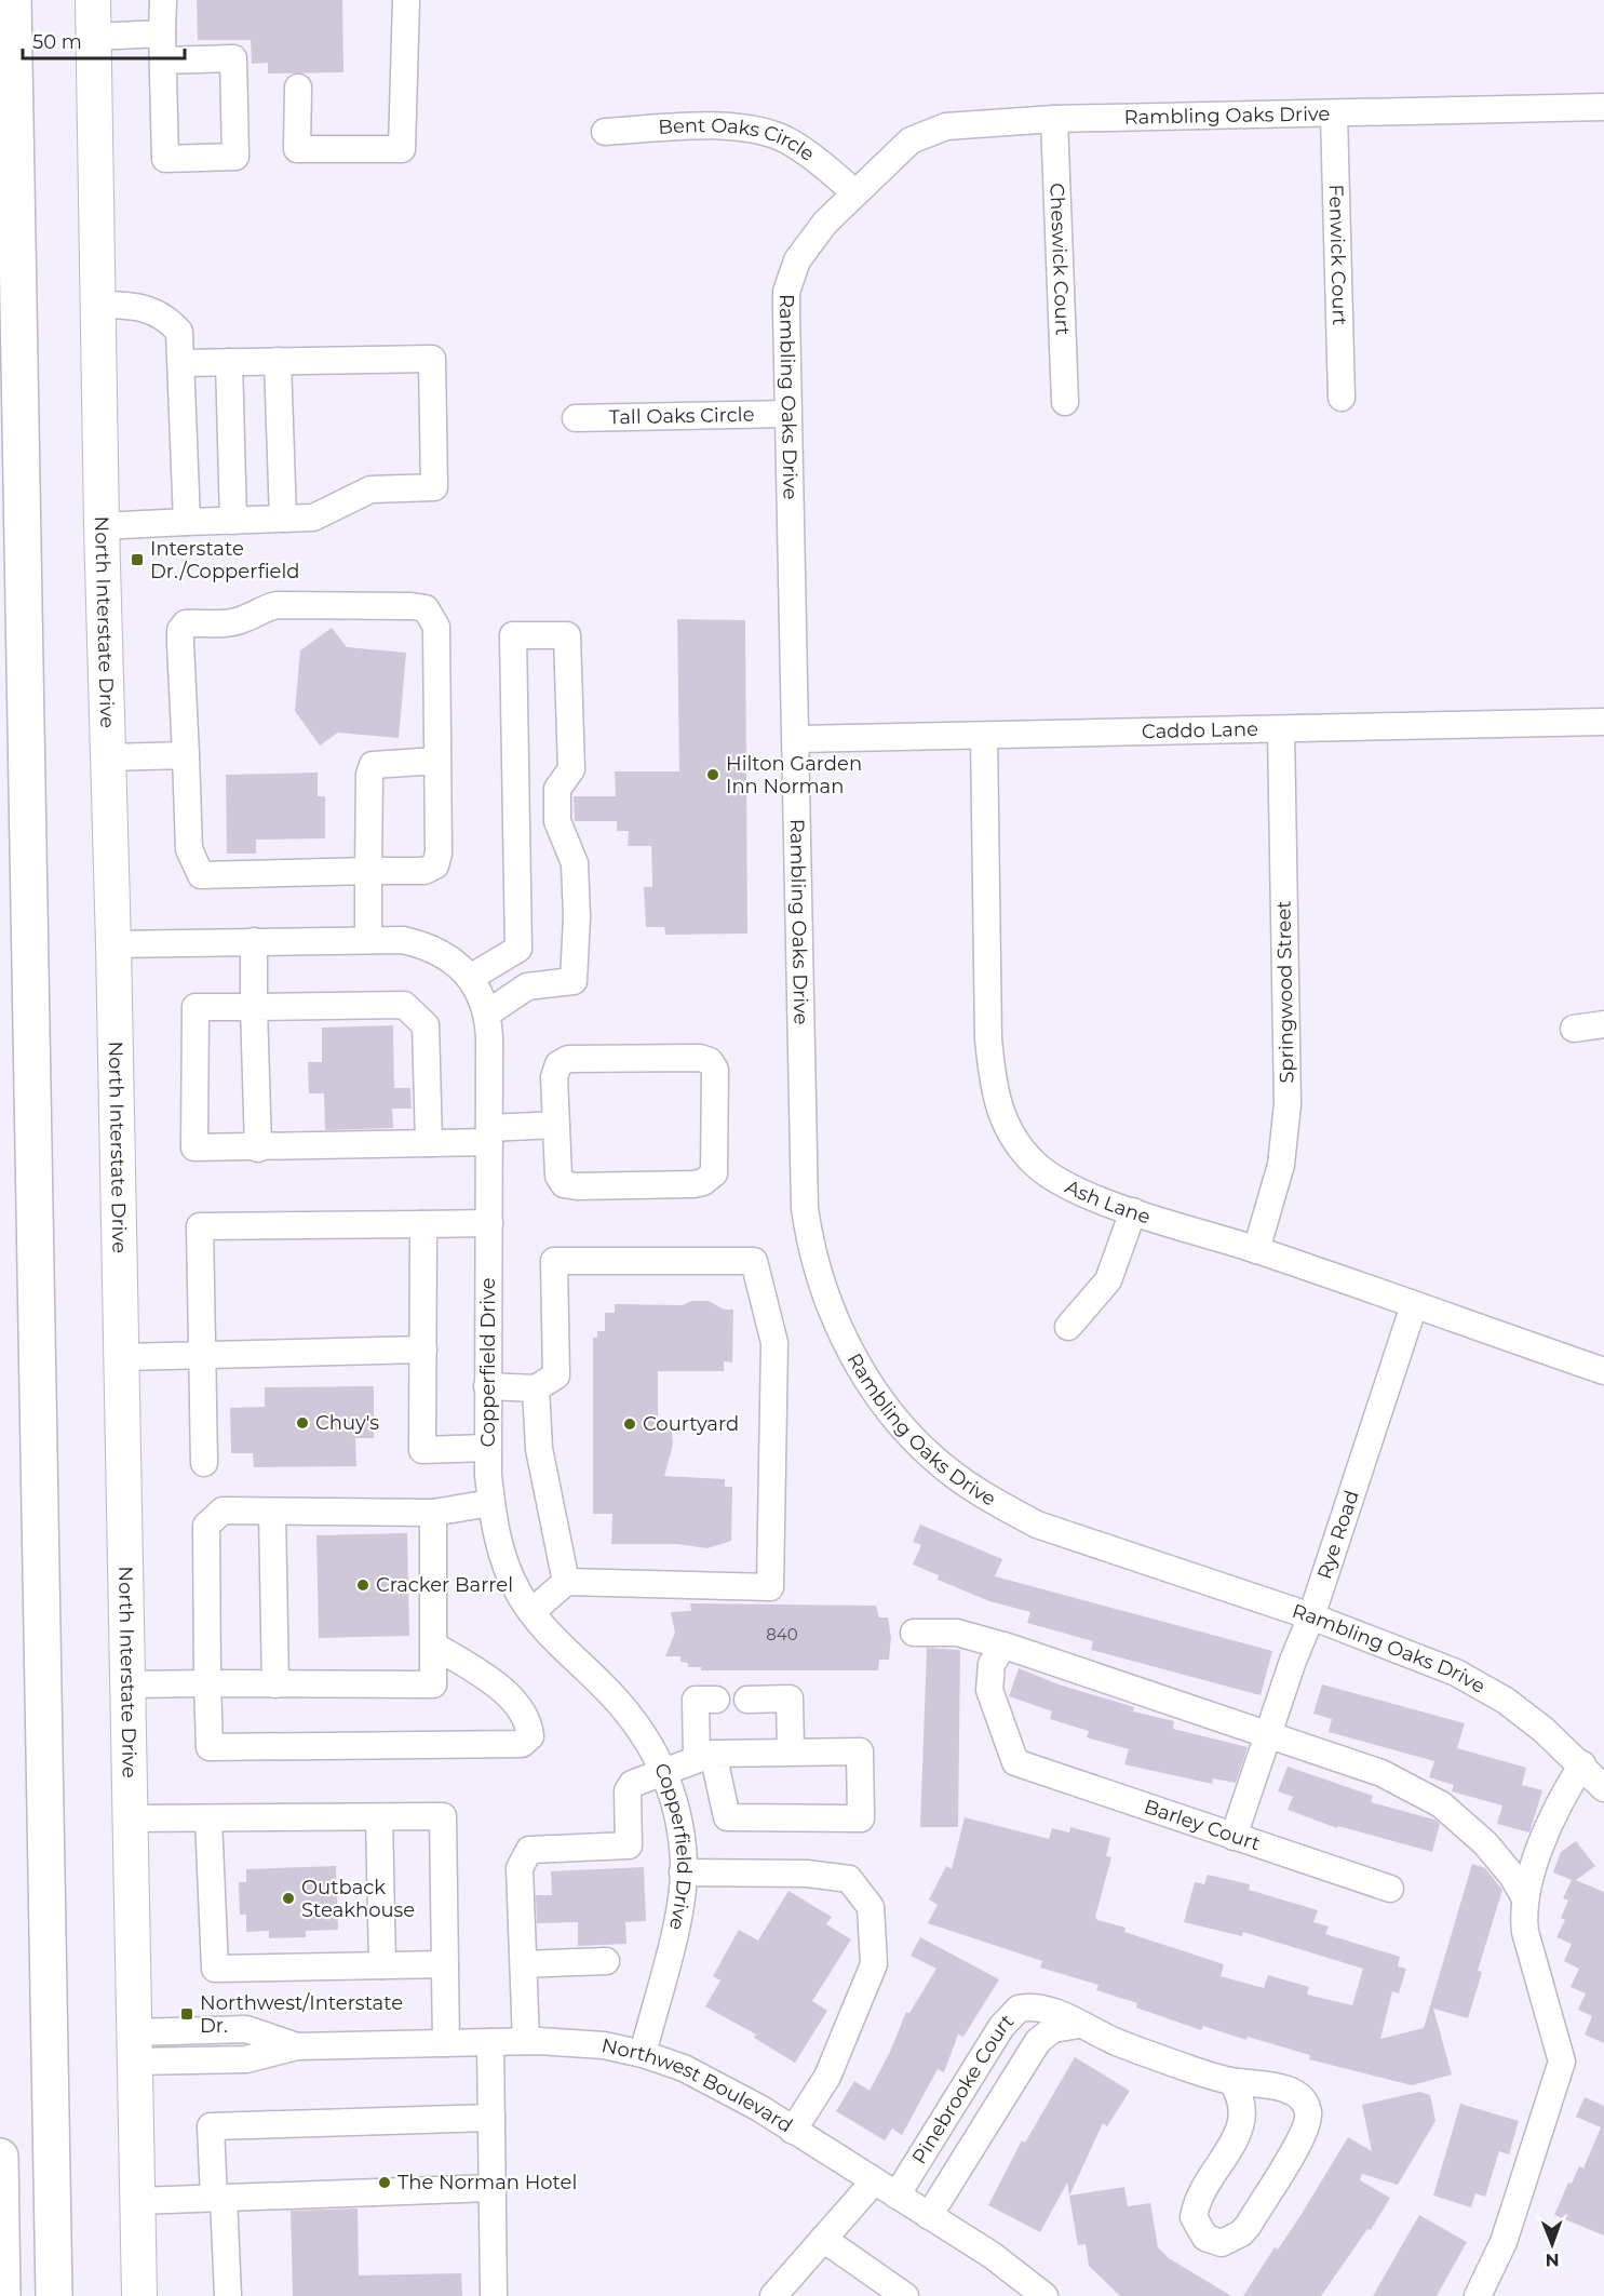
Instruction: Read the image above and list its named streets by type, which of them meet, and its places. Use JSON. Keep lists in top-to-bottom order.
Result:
{
  "streets": {
    "main road": ["North Interstate Drive"],
    "street": [
      "Rambling Oaks Drive",
      "Bent Oaks Circle",
      "Fenwick Court",
      "Cheswick Court",
      "Tall Oaks Circle",
      "Caddo Lane",
      "Springwood Street",
      "Ash Lane",
      "Copperfield Drive",
      "Rye Road",
      "Barley Court",
      "Northwest Boulevard",
      "Pinebrooke Court"
    ]
  },
  "crossings": [
    ["Rambling Oaks Drive", "Bent Oaks Circle"],
    ["Rambling Oaks Drive", "Fenwick Court"],
    ["Rambling Oaks Drive", "Cheswick Court"],
    ["Rambling Oaks Drive", "Tall Oaks Circle"],
    ["Rambling Oaks Drive", "Caddo Lane"],
    ["Rambling Oaks Drive", "Rye Road"],
    ["North Interstate Drive", "Copperfield Drive"],
    ["North Interstate Drive", "Northwest Boulevard"],
    ["Caddo Lane", "Springwood Street"],
    ["Caddo Lane", "Ash Lane"],
    ["Springwood Street", "Ash Lane"],
    ["Ash Lane", "Rye Road"],
    ["Copperfield Drive", "Northwest Boulevard"],
    ["Rye Road", "Barley Court"],
    ["Northwest Boulevard", "Pinebrooke Court"]
  ],
  "places": {
    "transit": ["Interstate Dr./Copperfield", "Northwest/Interstate Dr."],
    "other": [
      "Hilton Garden Inn Norman",
      "Chuy's",
      "Courtyard",
      "Cracker Barrel",
      "Outback Steakhouse",
      "The Norman Hotel"
    ]
  },
  "house_numbers": ["840"],
  "scale_bar": "50 m",
  "north": "bottom"
}
